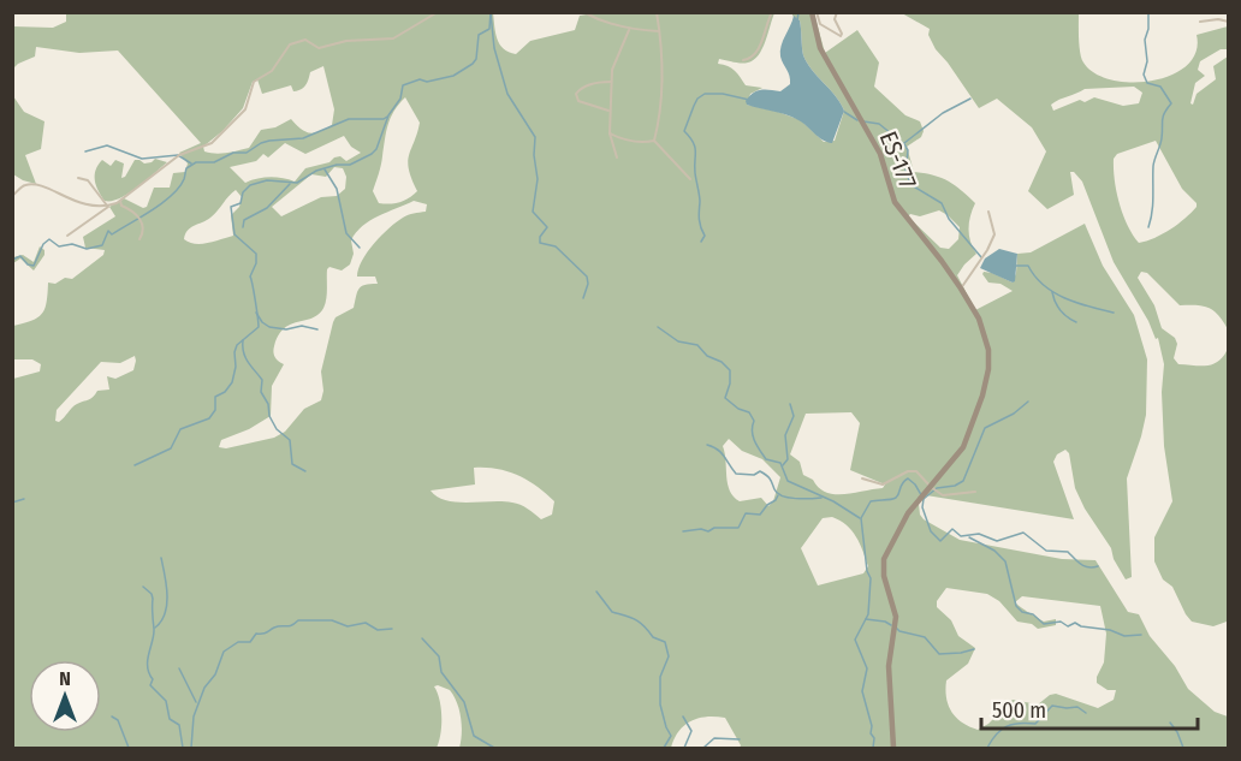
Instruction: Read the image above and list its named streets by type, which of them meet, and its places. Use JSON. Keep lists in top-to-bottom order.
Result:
{
  "streets": {
    "main road": ["ES-177"]
  },
  "scale_bar": "500 m",
  "north": "top"
}
